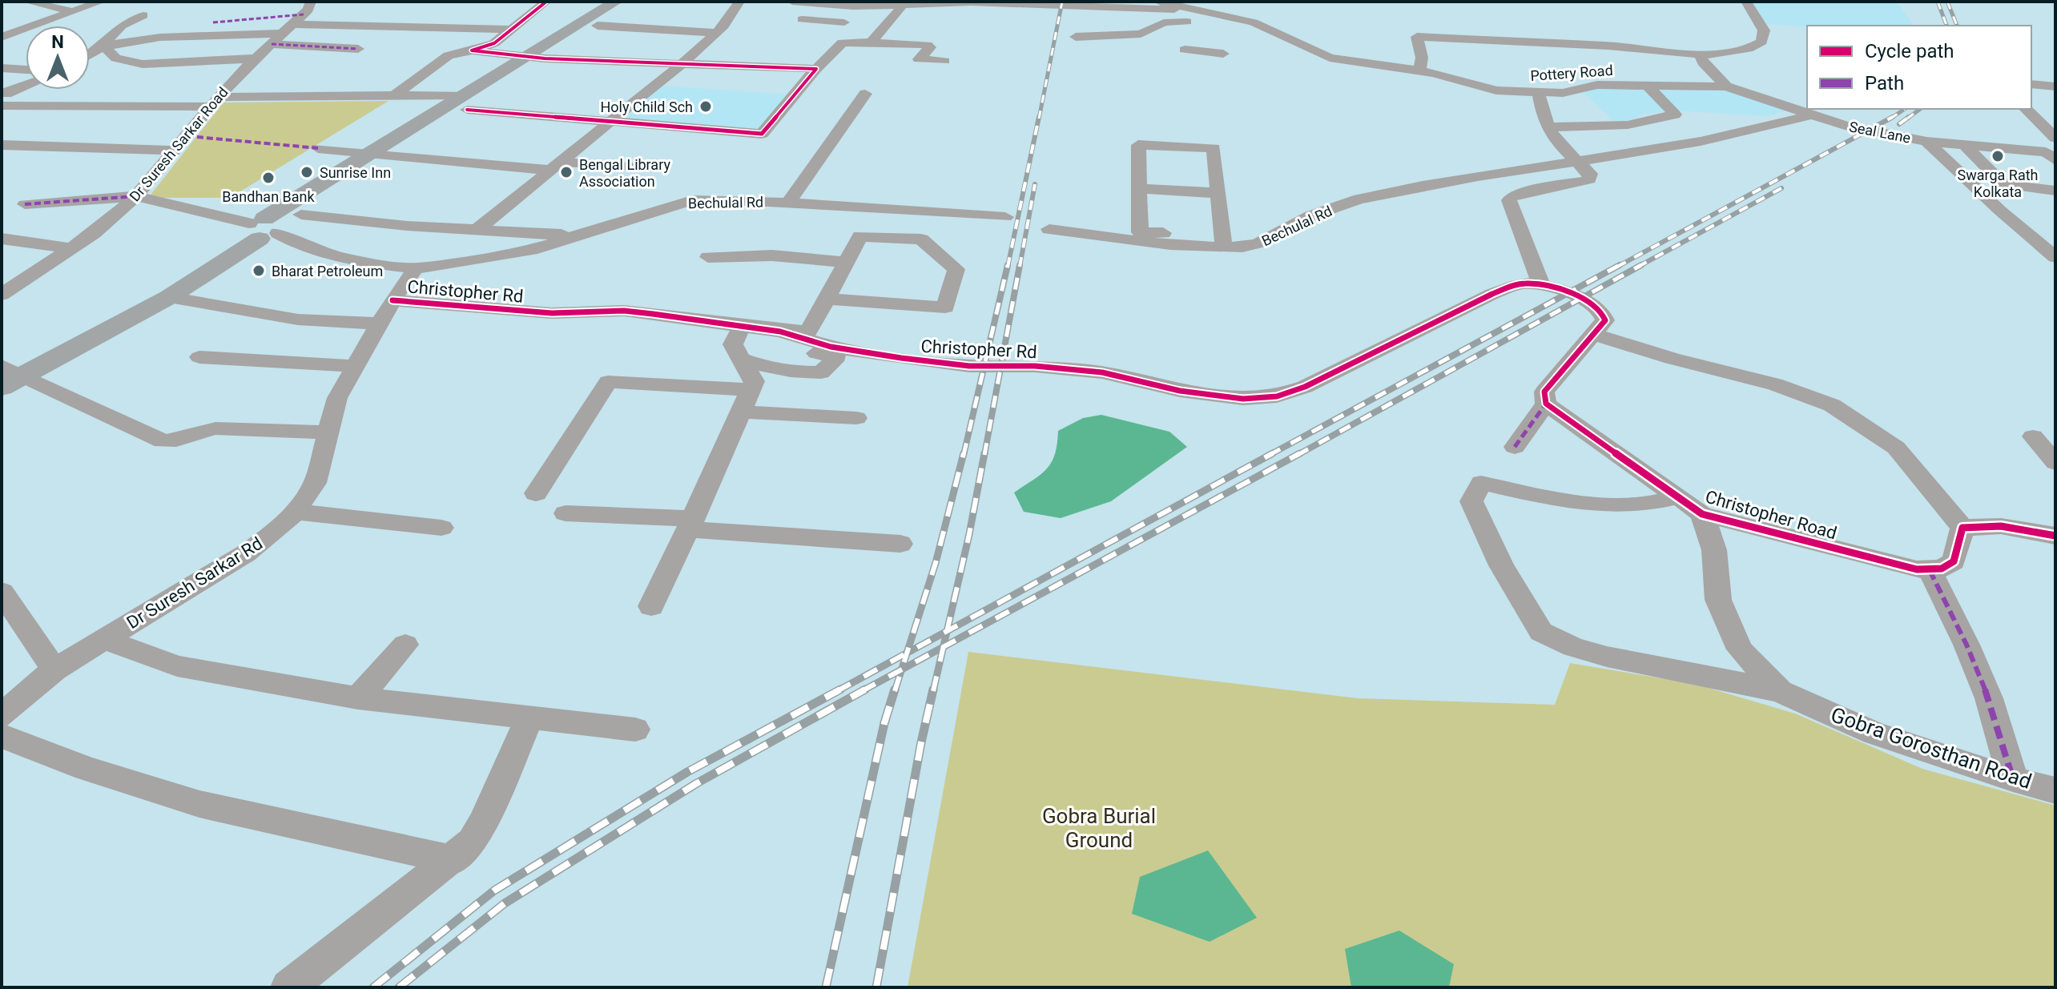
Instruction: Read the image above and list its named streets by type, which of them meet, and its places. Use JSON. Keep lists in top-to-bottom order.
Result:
{
  "streets": {
    "street": [
      "Pottery Road",
      "Seal Lane",
      "Dr Suresh Sarkar Road",
      "Bechulal Rd",
      "Christopher Rd",
      "Christopher Road",
      "Dr Suresh Sarkar Rd",
      "Gobra Gorosthan Road"
    ]
  },
  "crossings": [
    ["Pottery Road", "Seal Lane"],
    ["Seal Lane", "Bechulal Rd"],
    ["Bechulal Rd", "Dr Suresh Sarkar Rd"],
    ["Christopher Rd", "Dr Suresh Sarkar Rd"],
    ["Christopher Road", "Gobra Gorosthan Road"]
  ],
  "parks": ["Gobra Burial Ground"],
  "places": [
    "Holy Child Sch",
    "Swarga Rath Kolkata",
    "Sunrise Inn",
    "Bengal Library Association",
    "Bandhan Bank",
    "Bharat Petroleum"
  ],
  "legend": ["Cycle path", "Path"],
  "north": "top"
}
